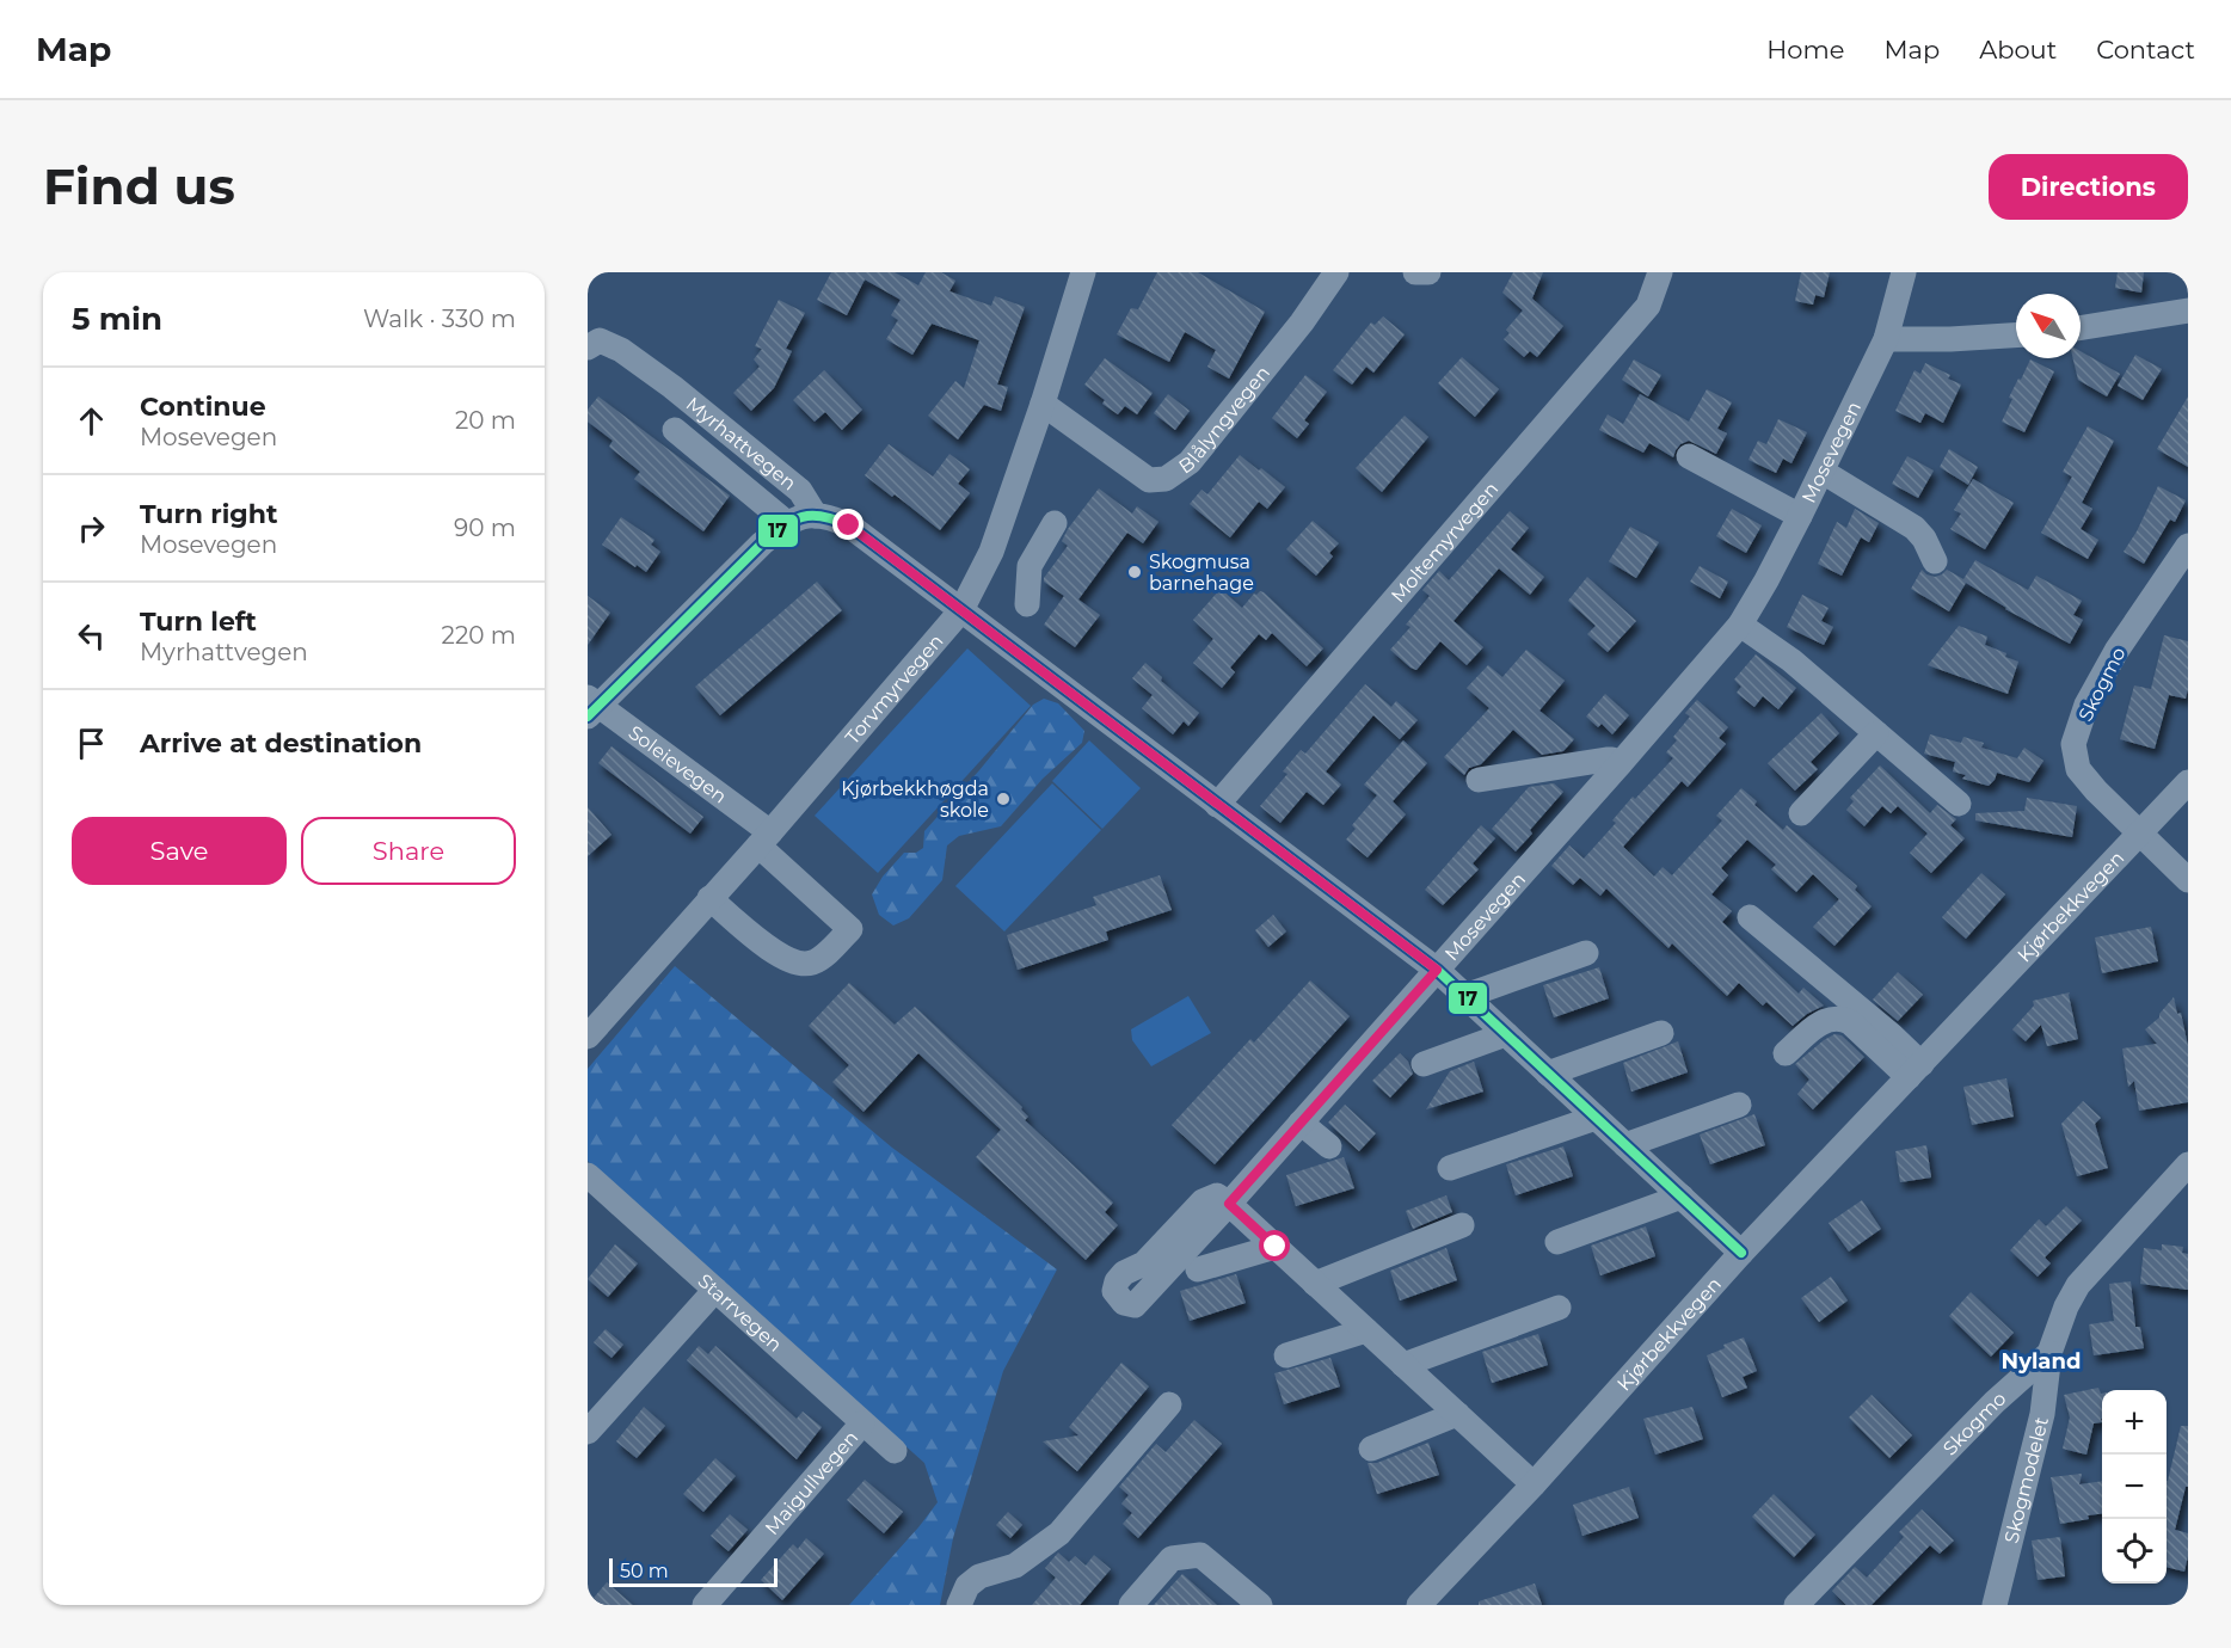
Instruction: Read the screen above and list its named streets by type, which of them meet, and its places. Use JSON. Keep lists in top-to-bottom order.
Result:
{
  "streets": {
    "street": [
      "Blålyngvegen",
      "Myrhattvegen",
      "Mosevegen",
      "Moltemyrvegen",
      "Skogmo",
      "Torvmyrvegen",
      "Soleievegen",
      "Kjørbekkvegen",
      "Starrvegen",
      "Skogmodelet",
      "Maigullvegen"
    ]
  },
  "crossings": [
    ["Blålyngvegen", "Torvmyrvegen"],
    ["Skogmo", "Kjørbekkvegen"],
    ["Skogmo", "Skogmodelet"],
    ["Torvmyrvegen", "Soleievegen"],
    ["Starrvegen", "Maigullvegen"]
  ],
  "districts": ["Nyland"],
  "places": ["Skogmusa barnehage", "Kjørbekkhøgda skole"],
  "lines": ["transit line 17"],
  "scale_bar": "50 m",
  "north": "top left",
  "page": {
    "header": "Map",
    "nav": [
      "Home",
      "Map",
      "About",
      "Contact"
    ],
    "buttons": [
      "Directions",
      ["Save", "Share"]
    ],
    "title": "Find us",
    "heading": ["5 min", "Walk · 330 m"],
    "list": [
      ["Continue", "Mosevegen", "20 m"],
      ["Turn right", "Mosevegen", "90 m"],
      ["Turn left", "Myrhattvegen", "220 m"],
      "Arrive at destination"
    ],
    "map_buttons": ["+", "−"],
    "scale": "50 m"
  }
}
